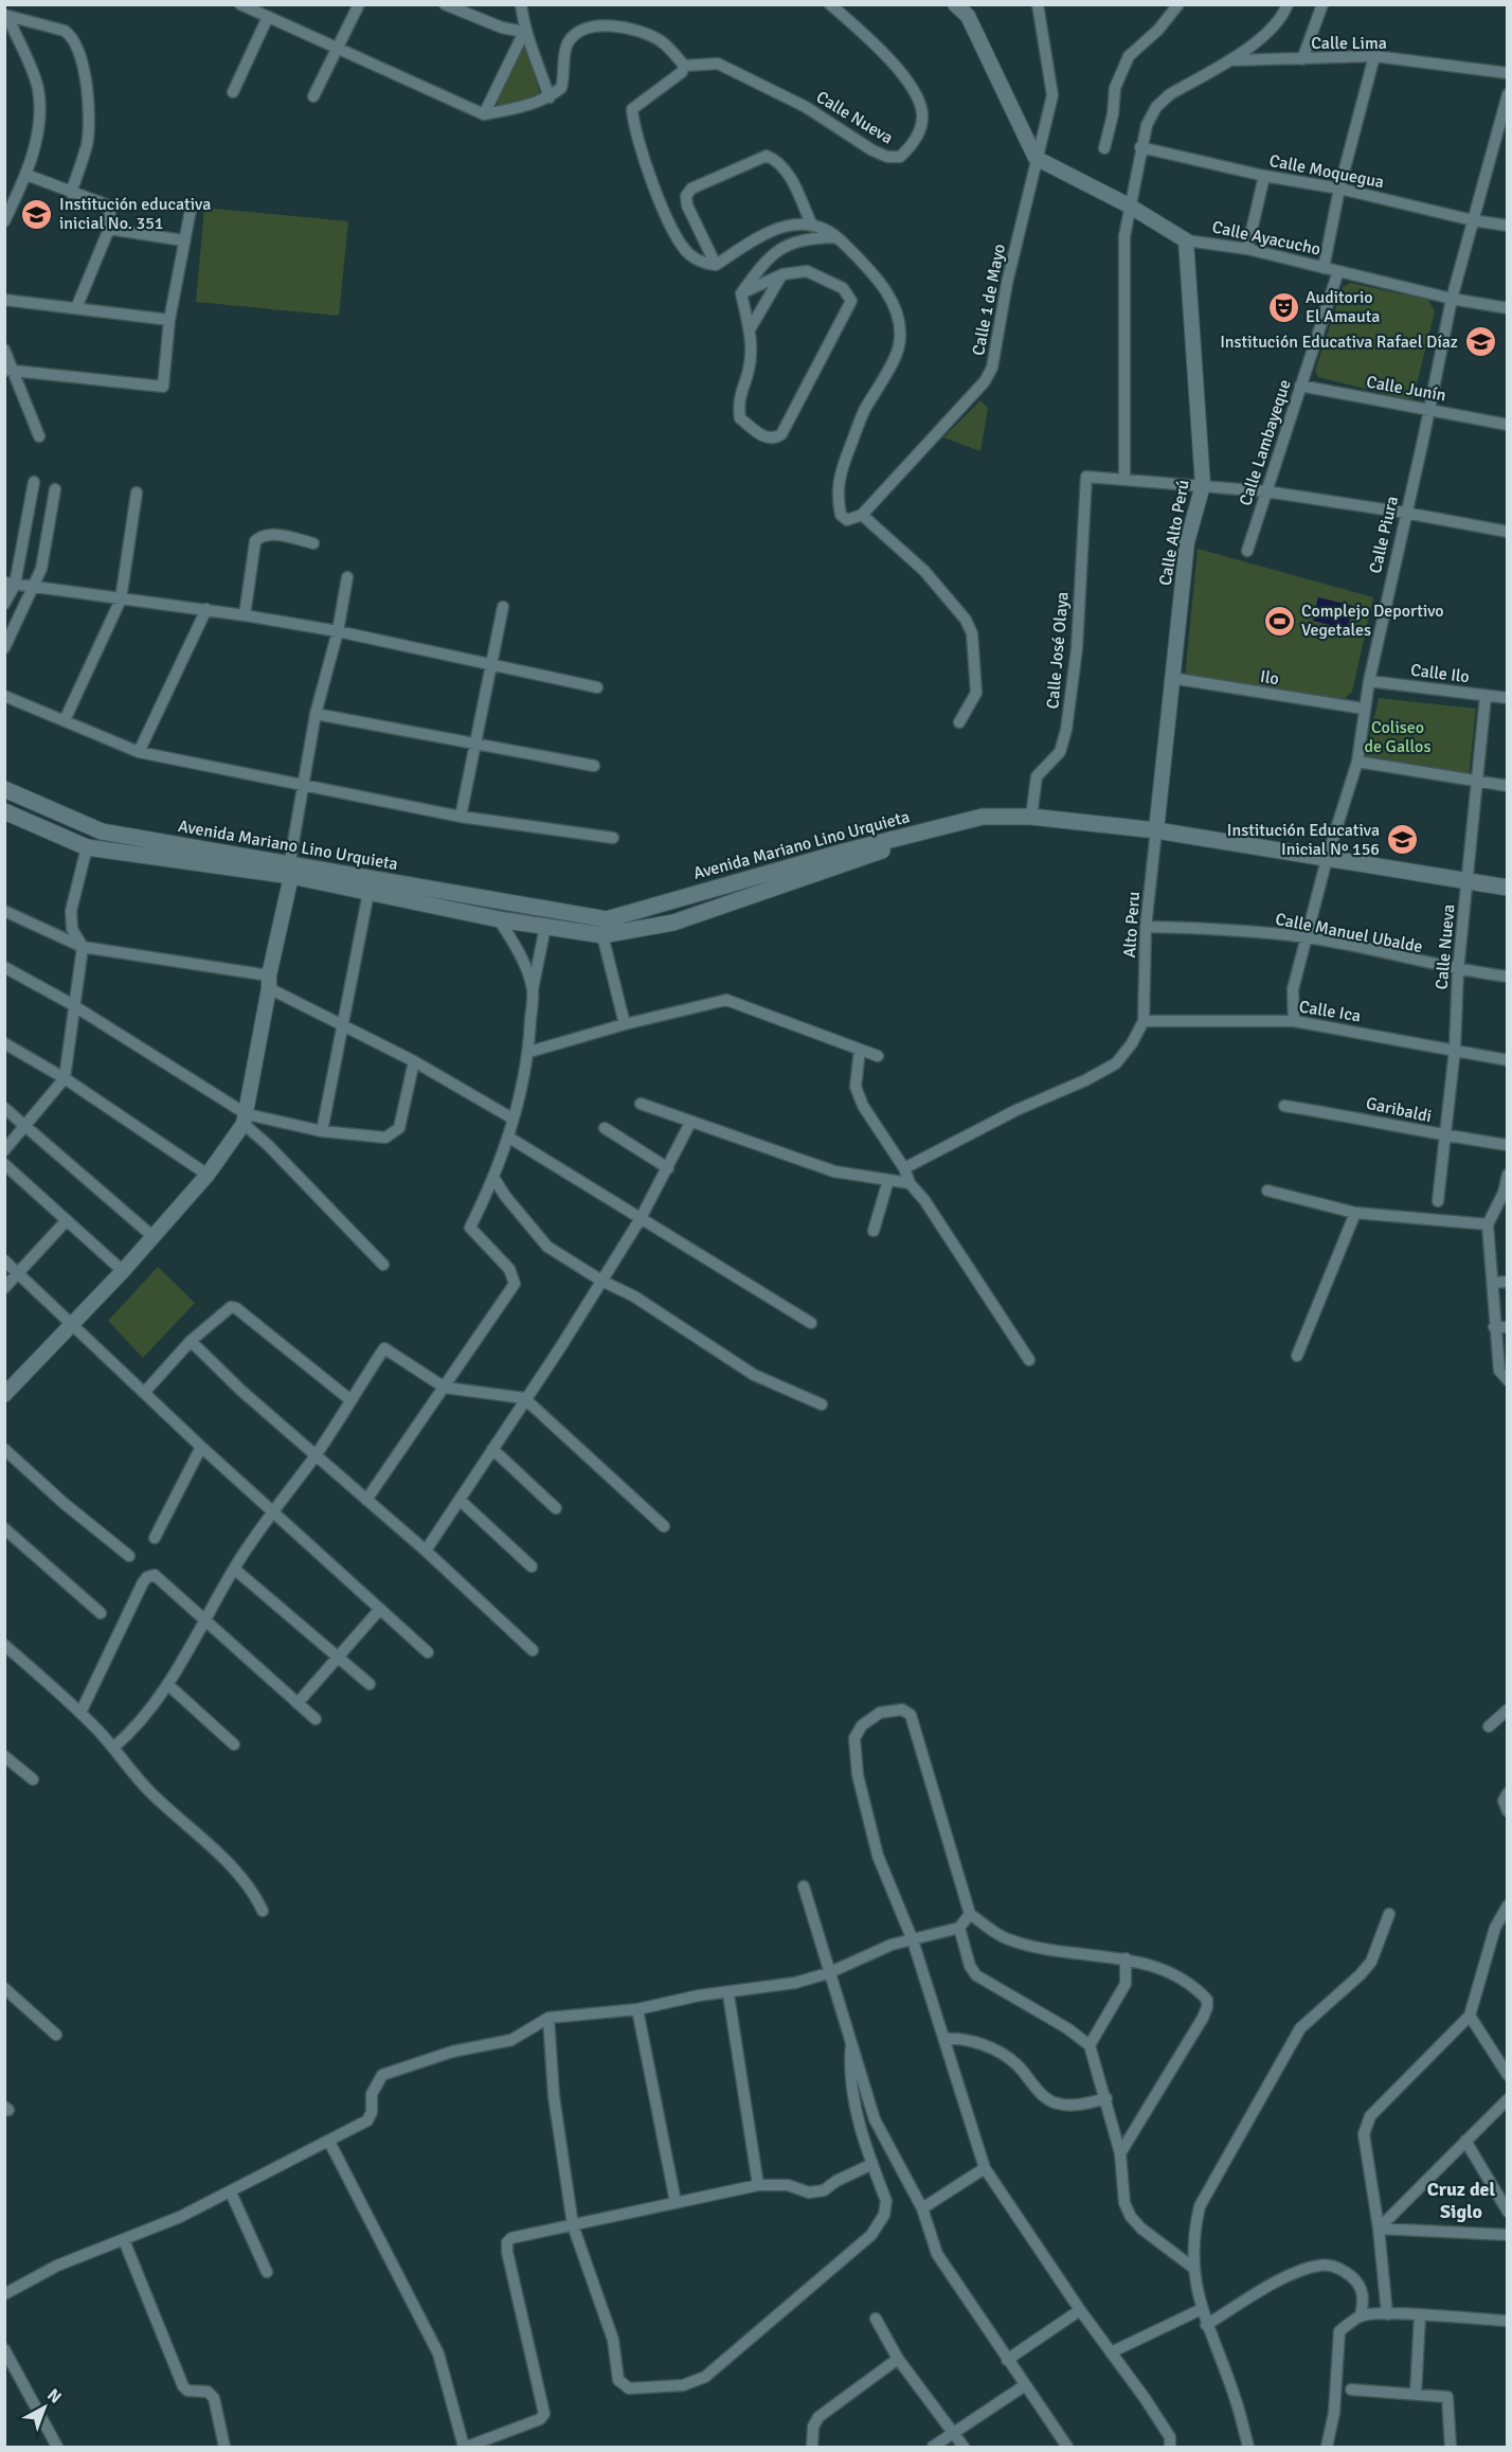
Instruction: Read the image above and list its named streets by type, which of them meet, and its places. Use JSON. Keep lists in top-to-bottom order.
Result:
{
  "streets": {
    "main road": ["Avenida Mariano Lino Urquieta"],
    "street": [
      "Calle Lima",
      "Calle Nueva",
      "Calle Moquegua",
      "Calle Ayacucho",
      "Calle 1 de Mayo",
      "Calle Junín",
      "Calle Lambayeque",
      "Calle Alto Perú",
      "Calle Piura",
      "Calle José Olaya",
      "Calle Ilo",
      "Ilo",
      "Alto Peru",
      "Calle Manuel Ubalde",
      "Calle Ica",
      "Garibaldi"
    ]
  },
  "crossings": [
    ["Calle Nueva", "Calle Ilo"],
    ["Calle Nueva", "Calle Manuel Ubalde"],
    ["Calle Nueva", "Calle Ica"],
    ["Calle Nueva", "Garibaldi"],
    ["Calle Moquegua", "Calle Piura"],
    ["Calle Ayacucho", "Calle 1 de Mayo"],
    ["Calle Ayacucho", "Calle Lambayeque"],
    ["Calle Ayacucho", "Calle Alto Perú"],
    ["Calle Ayacucho", "Calle Piura"],
    ["Calle Junín", "Calle Lambayeque"],
    ["Calle Junín", "Calle Piura"],
    ["Calle Alto Perú", "Ilo"],
    ["Calle Alto Perú", "Alto Peru"],
    ["Calle Piura", "Calle Ilo"],
    ["Calle Piura", "Ilo"],
    ["Calle Piura", "Calle Manuel Ubalde"],
    ["Calle Piura", "Calle Ica"],
    ["Alto Peru", "Calle Manuel Ubalde"],
    ["Alto Peru", "Calle Ica"]
  ],
  "districts": ["Cruz del Siglo"],
  "parks": ["Coliseo de Gallos"],
  "places": {
    "school or university": ["Institución educativa inicial No. 351", "Institución Educativa Rafael Díaz", "Institución Educativa Inicial Nº 156"],
    "theatre": ["Auditorio El Amauta"],
    "sports": ["Complejo Deportivo Vegetales"]
  },
  "north": "top right"
}
